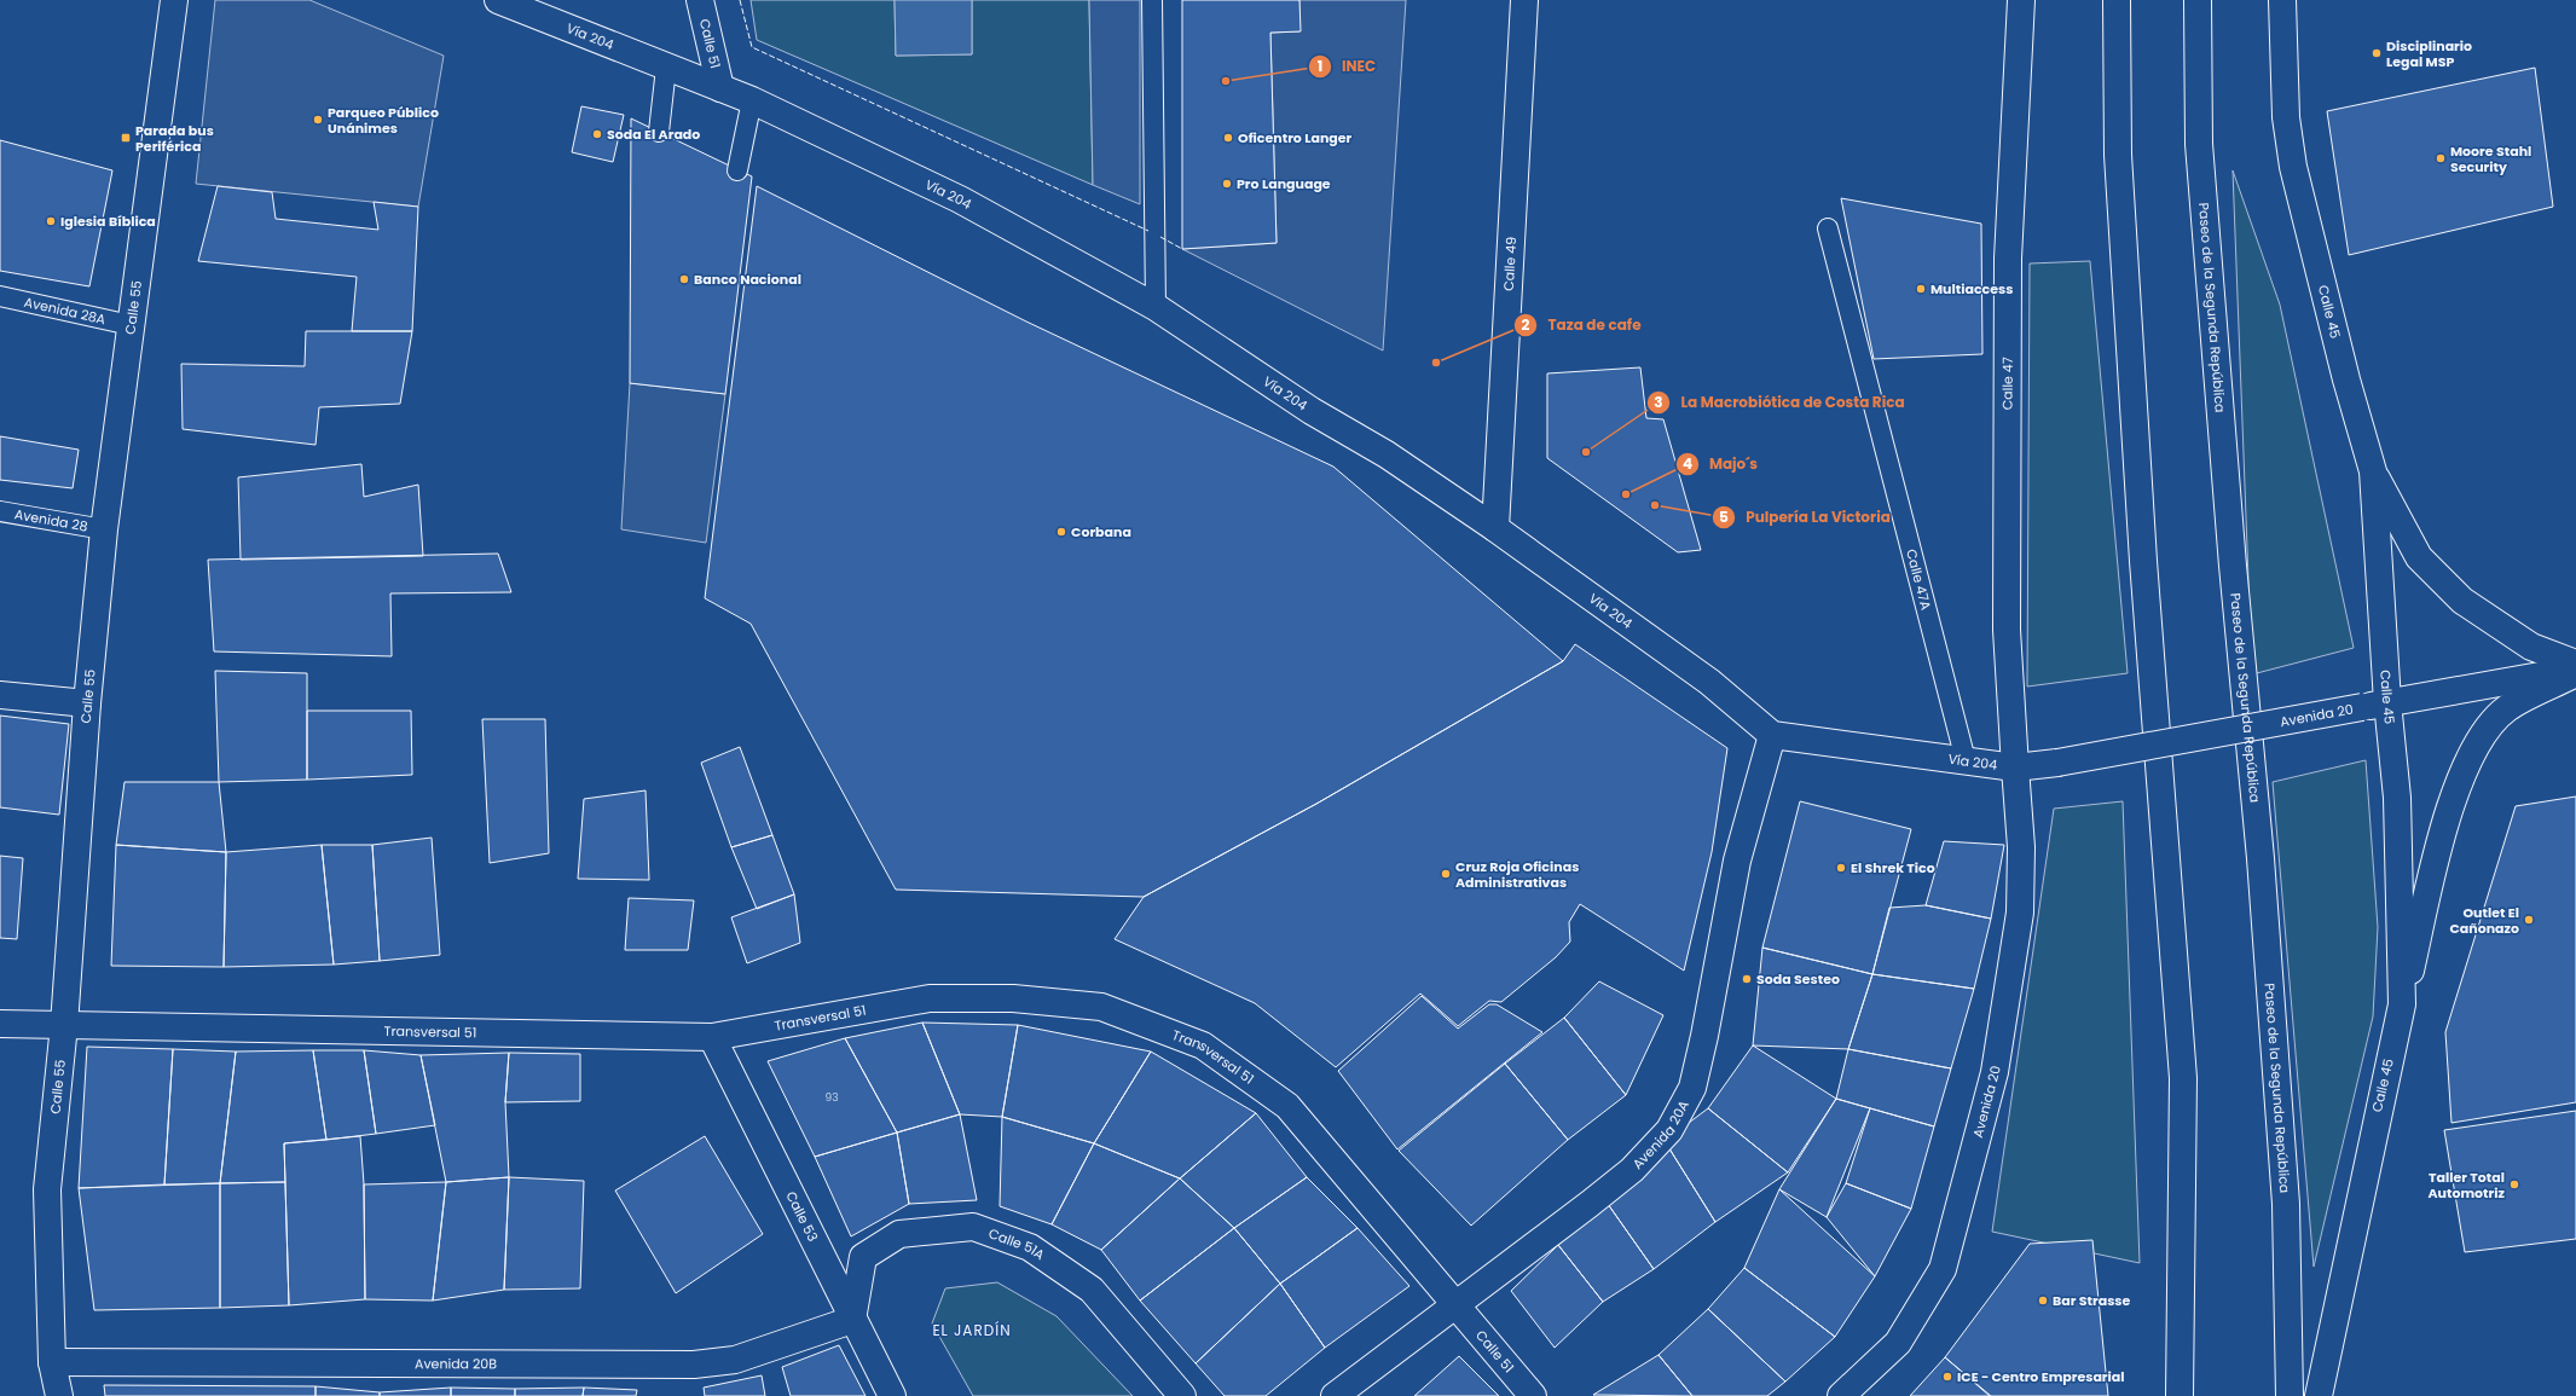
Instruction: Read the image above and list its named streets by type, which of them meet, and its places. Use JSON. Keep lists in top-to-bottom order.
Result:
{
  "streets": {
    "main road": [
      "Vía 204",
      "Calle 51",
      "Calle 49",
      "Calle 55",
      "Paseo de la Segunda República",
      "Calle 45",
      "Calle 47",
      "Avenida 20",
      "Transversal 51",
      "Avenida 20A",
      "Calle 53",
      "Calle 51A",
      "Avenida 20B"
    ],
    "lane": ["Avenida 28A", "Avenida 28", "Calle 47A"]
  },
  "crossings": [
    ["Vía 204", "Calle 51"],
    ["Vía 204", "Calle 49"],
    ["Vía 204", "Calle 47"],
    ["Vía 204", "Calle 47A"],
    ["Vía 204", "Avenida 20"],
    ["Vía 204", "Avenida 20A"],
    ["Calle 51", "Transversal 51"],
    ["Calle 51", "Avenida 20A"],
    ["Calle 55", "Avenida 28A"],
    ["Calle 55", "Avenida 28"],
    ["Calle 55", "Transversal 51"],
    ["Calle 55", "Avenida 20B"],
    ["Calle 45", "Avenida 20"],
    ["Calle 47", "Avenida 20"],
    ["Transversal 51", "Avenida 20A"],
    ["Transversal 51", "Calle 53"],
    ["Calle 53", "Calle 51A"],
    ["Calle 53", "Avenida 20B"],
    ["Calle 51A", "Avenida 20B"]
  ],
  "districts": ["EL JARDÍN"],
  "places": {
    "other": [
      "Disciplinario Legal MSP",
      "INEC",
      "Parqueo Público Unánimes",
      "Soda El Arado",
      "Oficentro Langer",
      "Moore Stahl Security",
      "Pro Language",
      "Iglesia Bíblica",
      "Banco Nacional",
      "Multiaccess",
      "Taza de cafe",
      "La Macrobiótica de Costa Rica",
      "Majo´s",
      "Pulpería La Victoria",
      "Corbana",
      "El Shrek Tico",
      "Cruz Roja Oficinas Administrativas",
      "Outlet El Cañonazo",
      "Soda Sesteo",
      "Taller Total Automotriz",
      "Bar Strasse",
      "ICE - Centro Empresarial"
    ],
    "transit": ["Parada bus Periférica"]
  },
  "house_numbers": ["93"]
}
